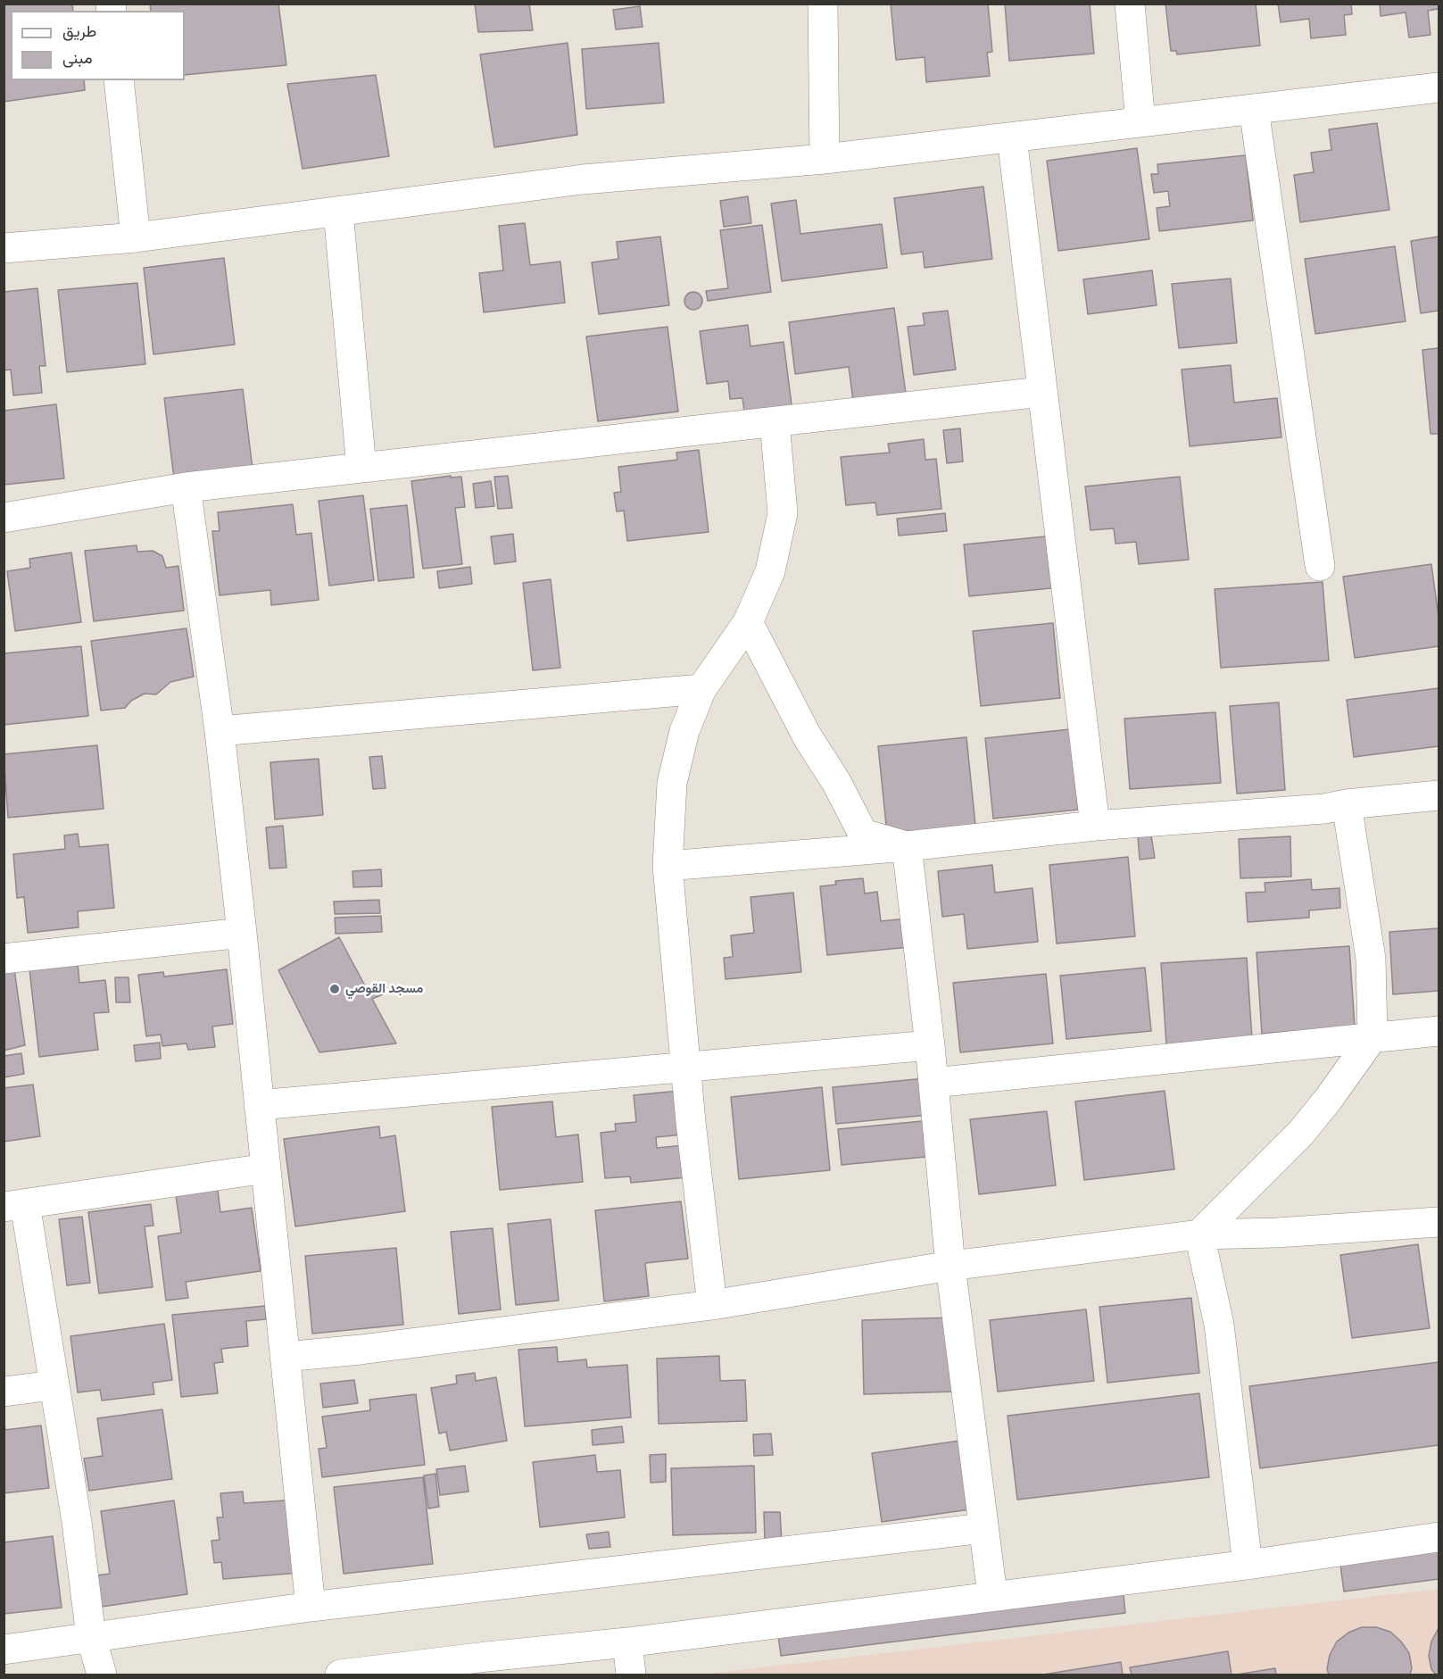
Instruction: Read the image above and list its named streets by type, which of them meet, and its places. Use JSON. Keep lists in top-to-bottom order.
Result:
{
  "places": ["مسجد القوصي"],
  "legend": ["طريق", "مبنى"]
}
